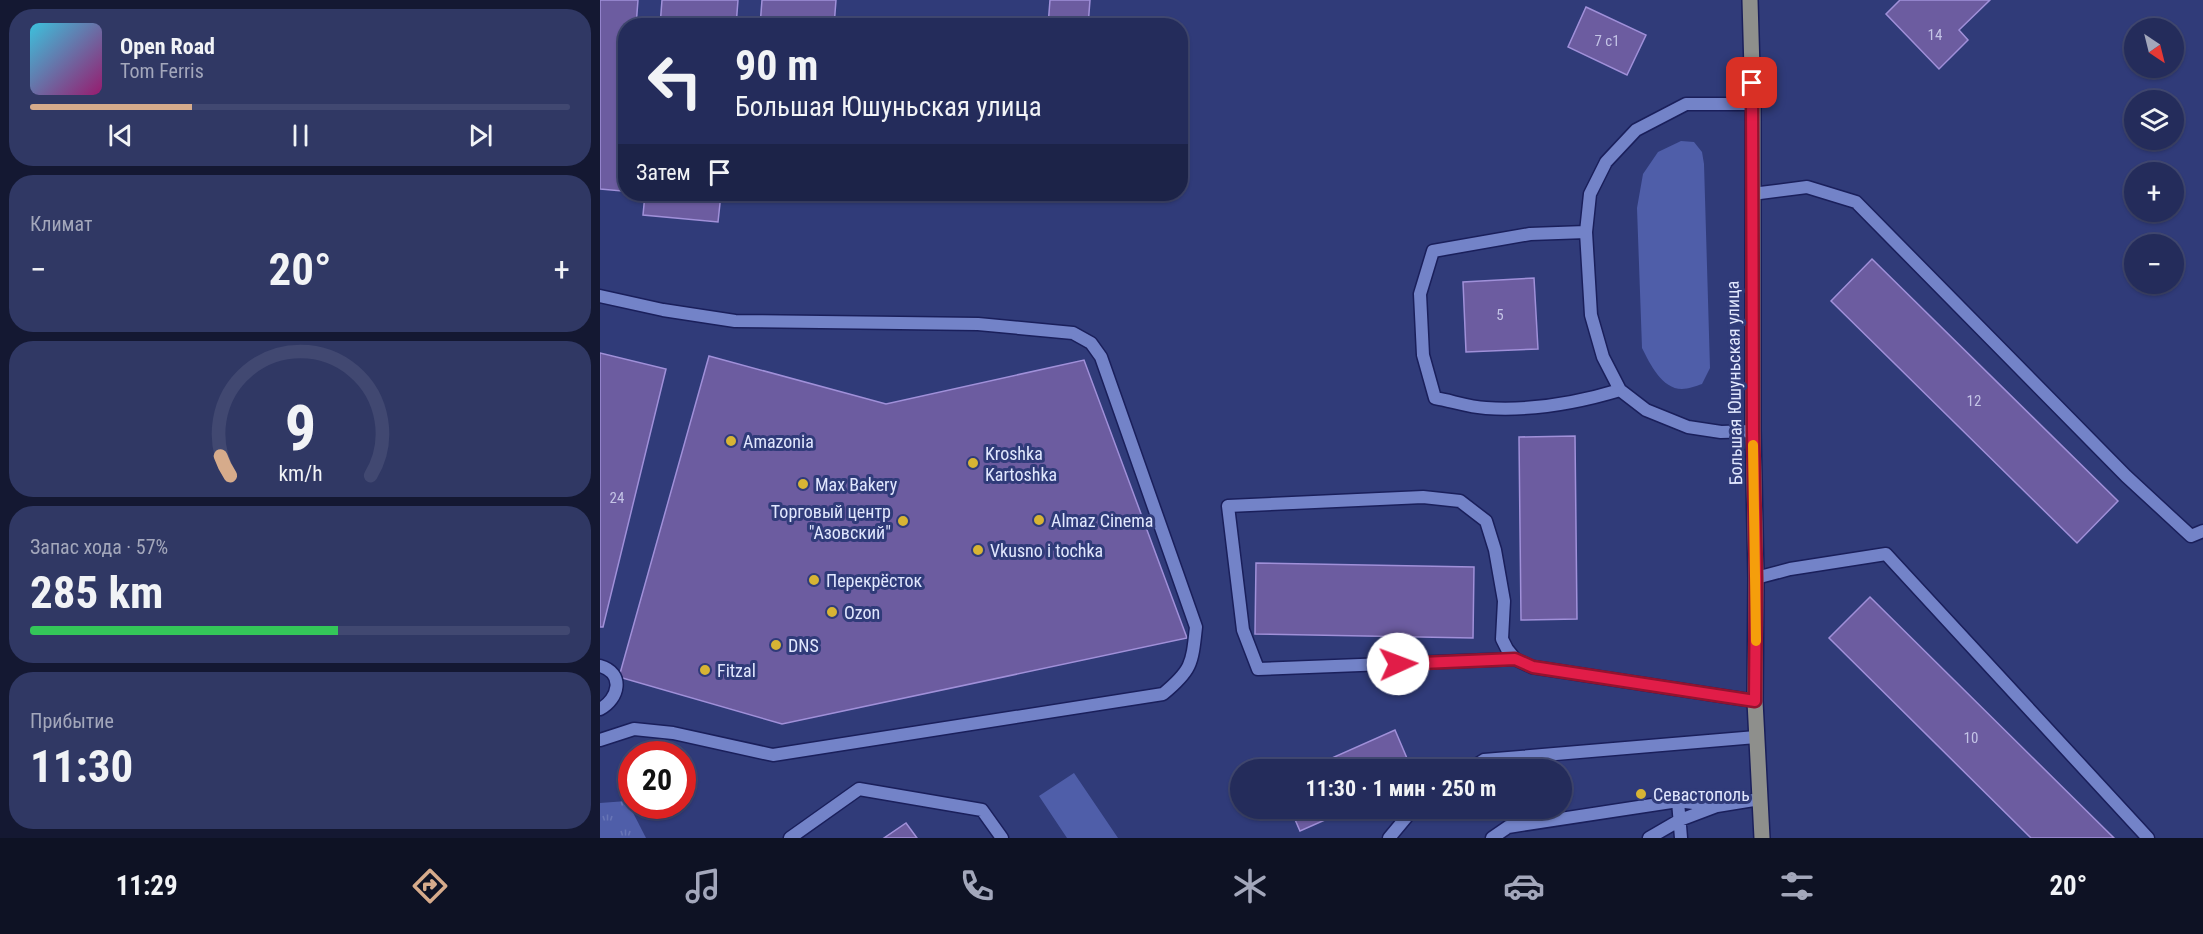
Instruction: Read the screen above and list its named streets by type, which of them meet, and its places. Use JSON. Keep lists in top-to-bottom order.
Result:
{
  "streets": {
    "street": ["Большая Юшуньская улица"]
  },
  "places": [
    "Amazonia",
    "Kroshka Kartoshka",
    "Max Bakery",
    "Almaz Cinema",
    "Торговый центр \"Азовский\"",
    "Vkusno i tochka",
    "Перекрёсток",
    "Ozon",
    "DNS",
    "Fitzal",
    "Севастополь"
  ],
  "house_numbers": [
    "14",
    "7 с1",
    "5",
    "12",
    "24",
    "10"
  ],
  "north": "bottom right",
  "page": {
    "map_buttons": ["+", "−"],
    "turn": ["90 m", "Большая Юшуньская улица"],
    "song": ["Open Road", "Tom Ferris"],
    "then": "Затем",
    "tile": [
      "Климат",
      ["Запас хода · 57%", "285 km"],
      ["Прибытие", "11:30"]
    ],
    "heat": ["−", "20°", "+"],
    "limit": "20",
    "trip": "11:30 · 1 мин · 250 m",
    "tabs": ["11:29", "20°"],
    "gauge": ["9", "km/h"]
  }
}
